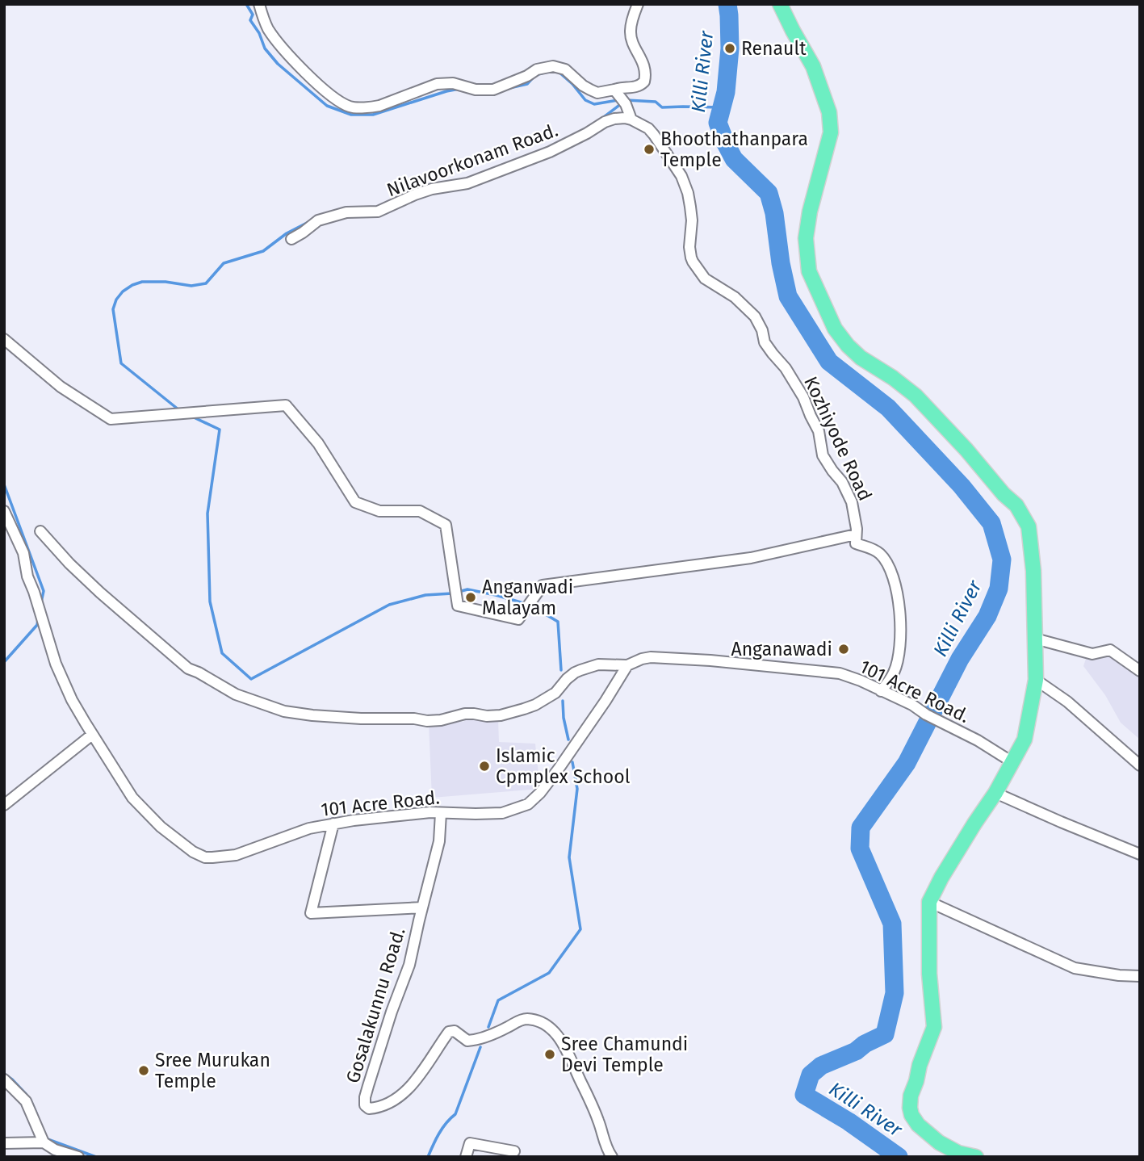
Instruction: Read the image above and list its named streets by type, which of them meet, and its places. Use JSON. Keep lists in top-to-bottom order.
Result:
{
  "streets": {
    "street": [
      "Nilavoorkonam Road.",
      "Kozhiyode Road",
      "101 Acre Road.",
      "Gosalakunnu Road."
    ]
  },
  "crossings": [
    ["Nilavoorkonam Road.", "Kozhiyode Road"],
    ["101 Acre Road.", "Gosalakunnu Road."]
  ],
  "water": ["Killi River"],
  "places": [
    "Renault",
    "Bhoothathanpara Temple",
    "Anganwadi Malayam",
    "Anganawadi",
    "Islamic Cpmplex School",
    "Sree Chamundi Devi Temple",
    "Sree Murukan Temple"
  ]
}
